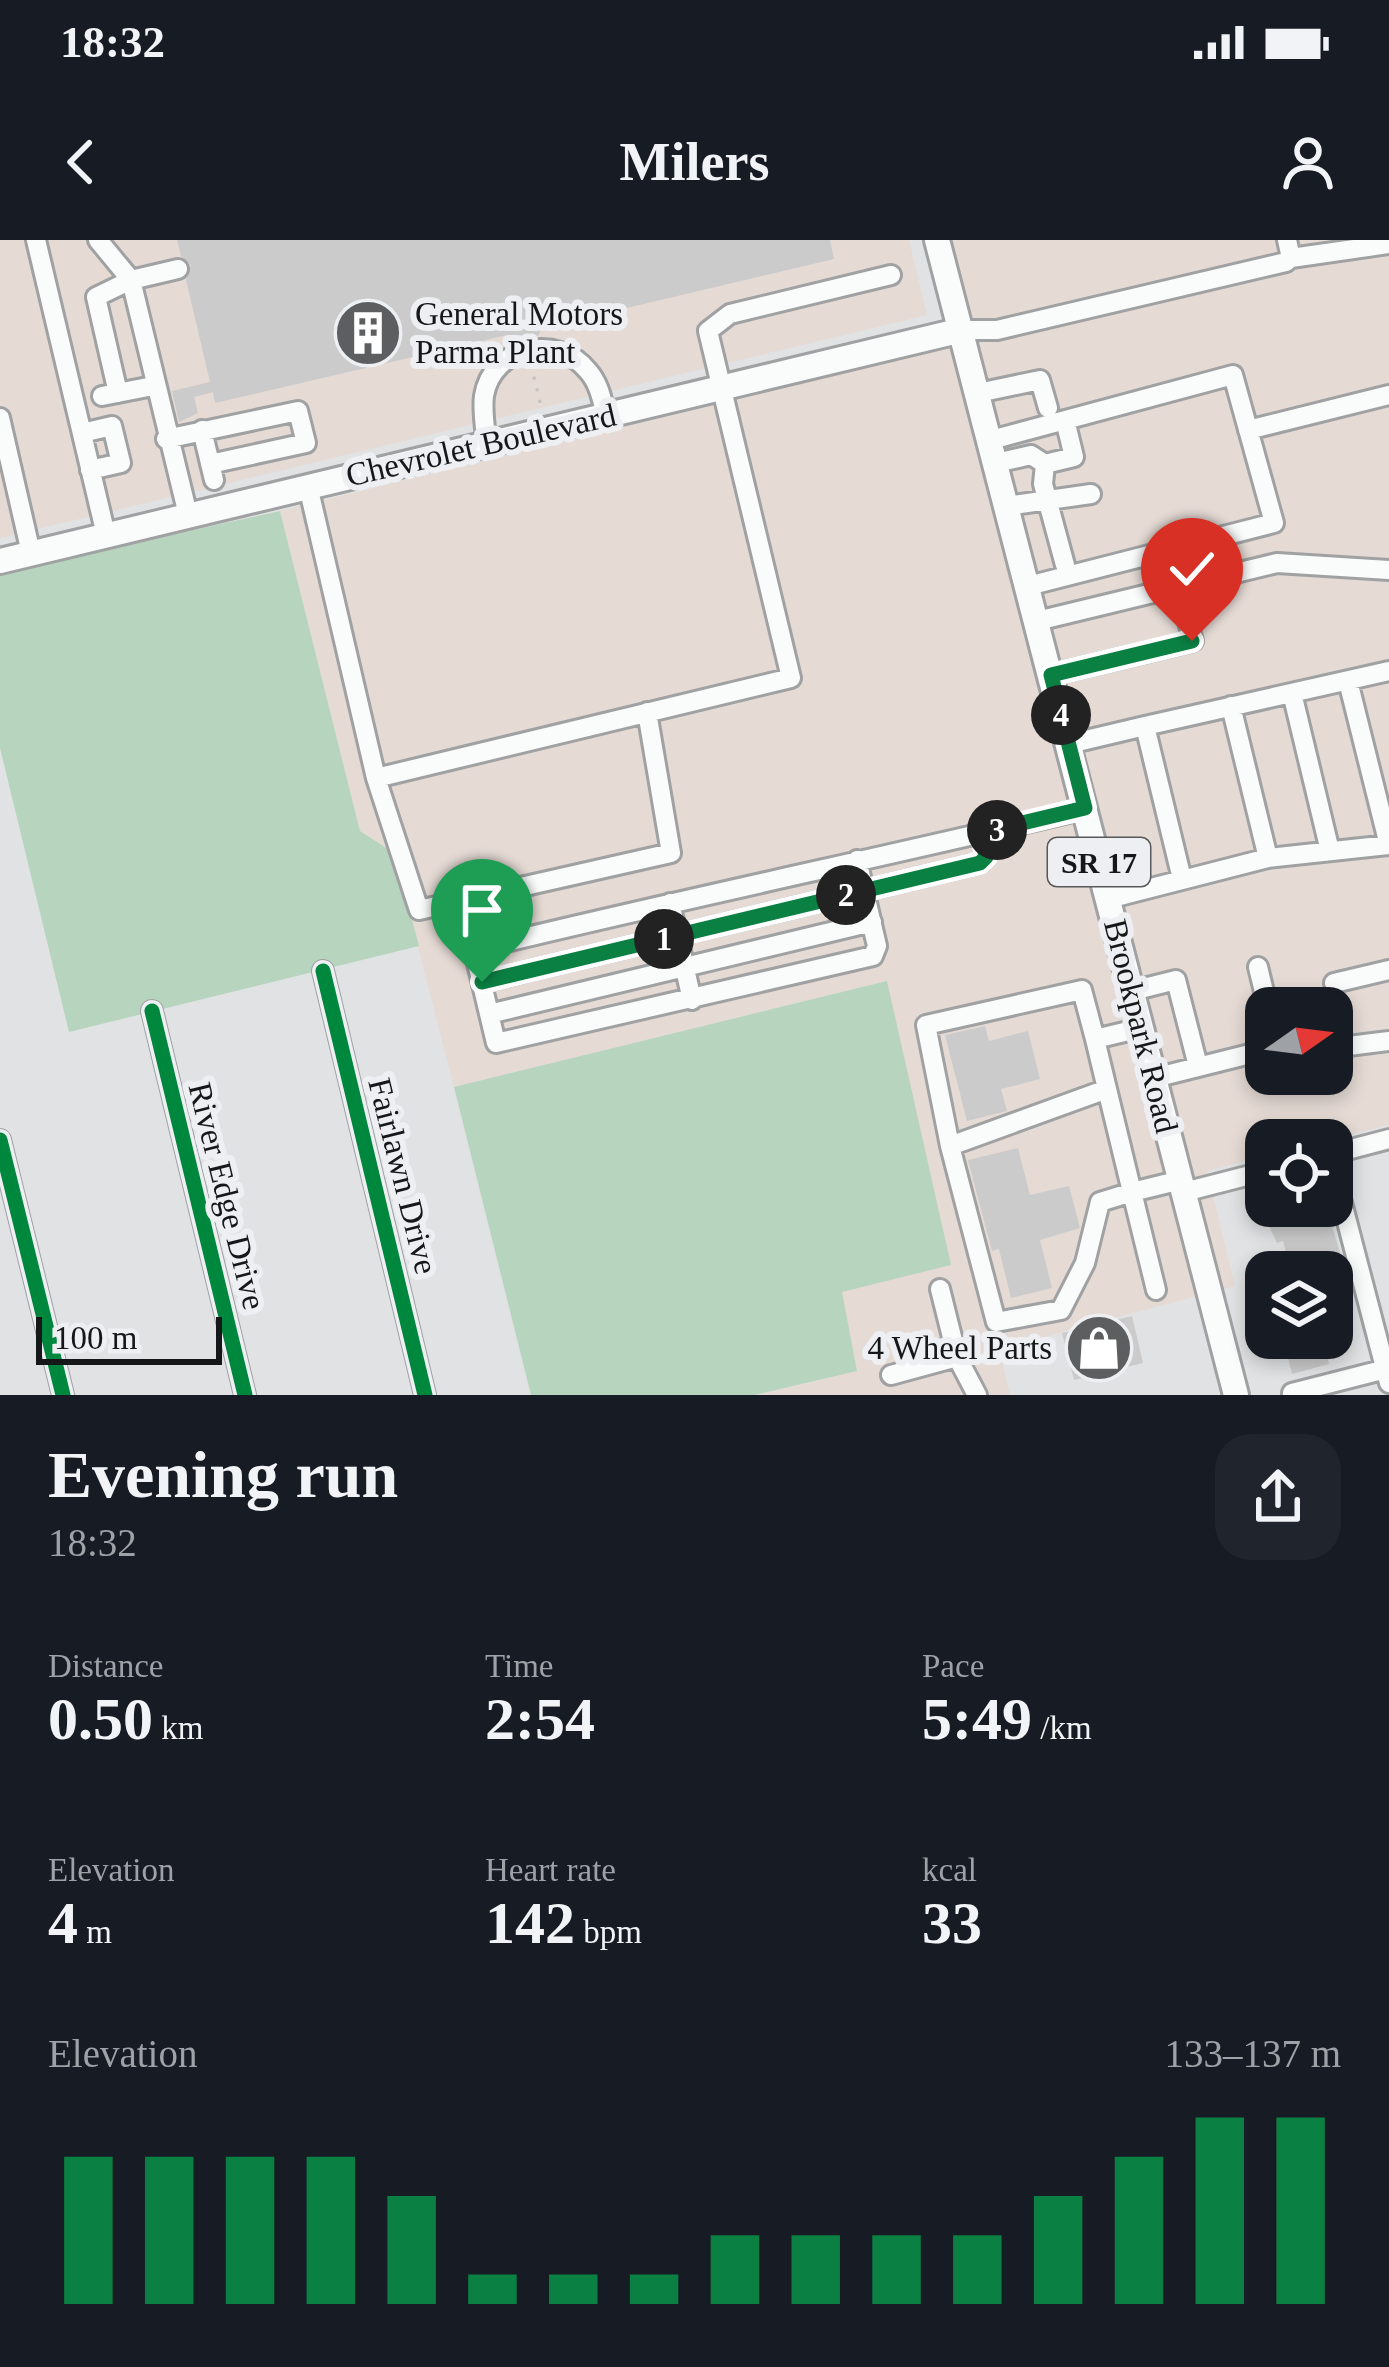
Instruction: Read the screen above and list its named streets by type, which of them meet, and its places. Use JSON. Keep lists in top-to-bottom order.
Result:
{
  "streets": {
    "main road": ["Chevrolet Boulevard", "SR 17", "Brookpark Road"],
    "street": ["Fairlawn Drive", "River Edge Drive"]
  },
  "crossings": [
    ["Chevrolet Boulevard", "Brookpark Road"]
  ],
  "places": {
    "building": ["General Motors Parma Plant"],
    "shop": ["4 Wheel Parts"]
  },
  "scale_bar": "100 m",
  "north": "right",
  "page": {
    "status": "18:32",
    "header": "Milers",
    "pins": [
      "4",
      "3",
      "2",
      "1"
    ],
    "scale": "100 m",
    "heading": ["Evening run", "18:32"],
    "stats": [
      ["Distance", "0.50 km"],
      ["Time", "2:54"],
      ["Pace", "5:49 /km"],
      ["Elevation", "4 m"],
      ["Heart rate", "142 bpm"],
      ["kcal", "33"]
    ],
    "chart": ["Elevation", "133–137 m"]
  }
}
